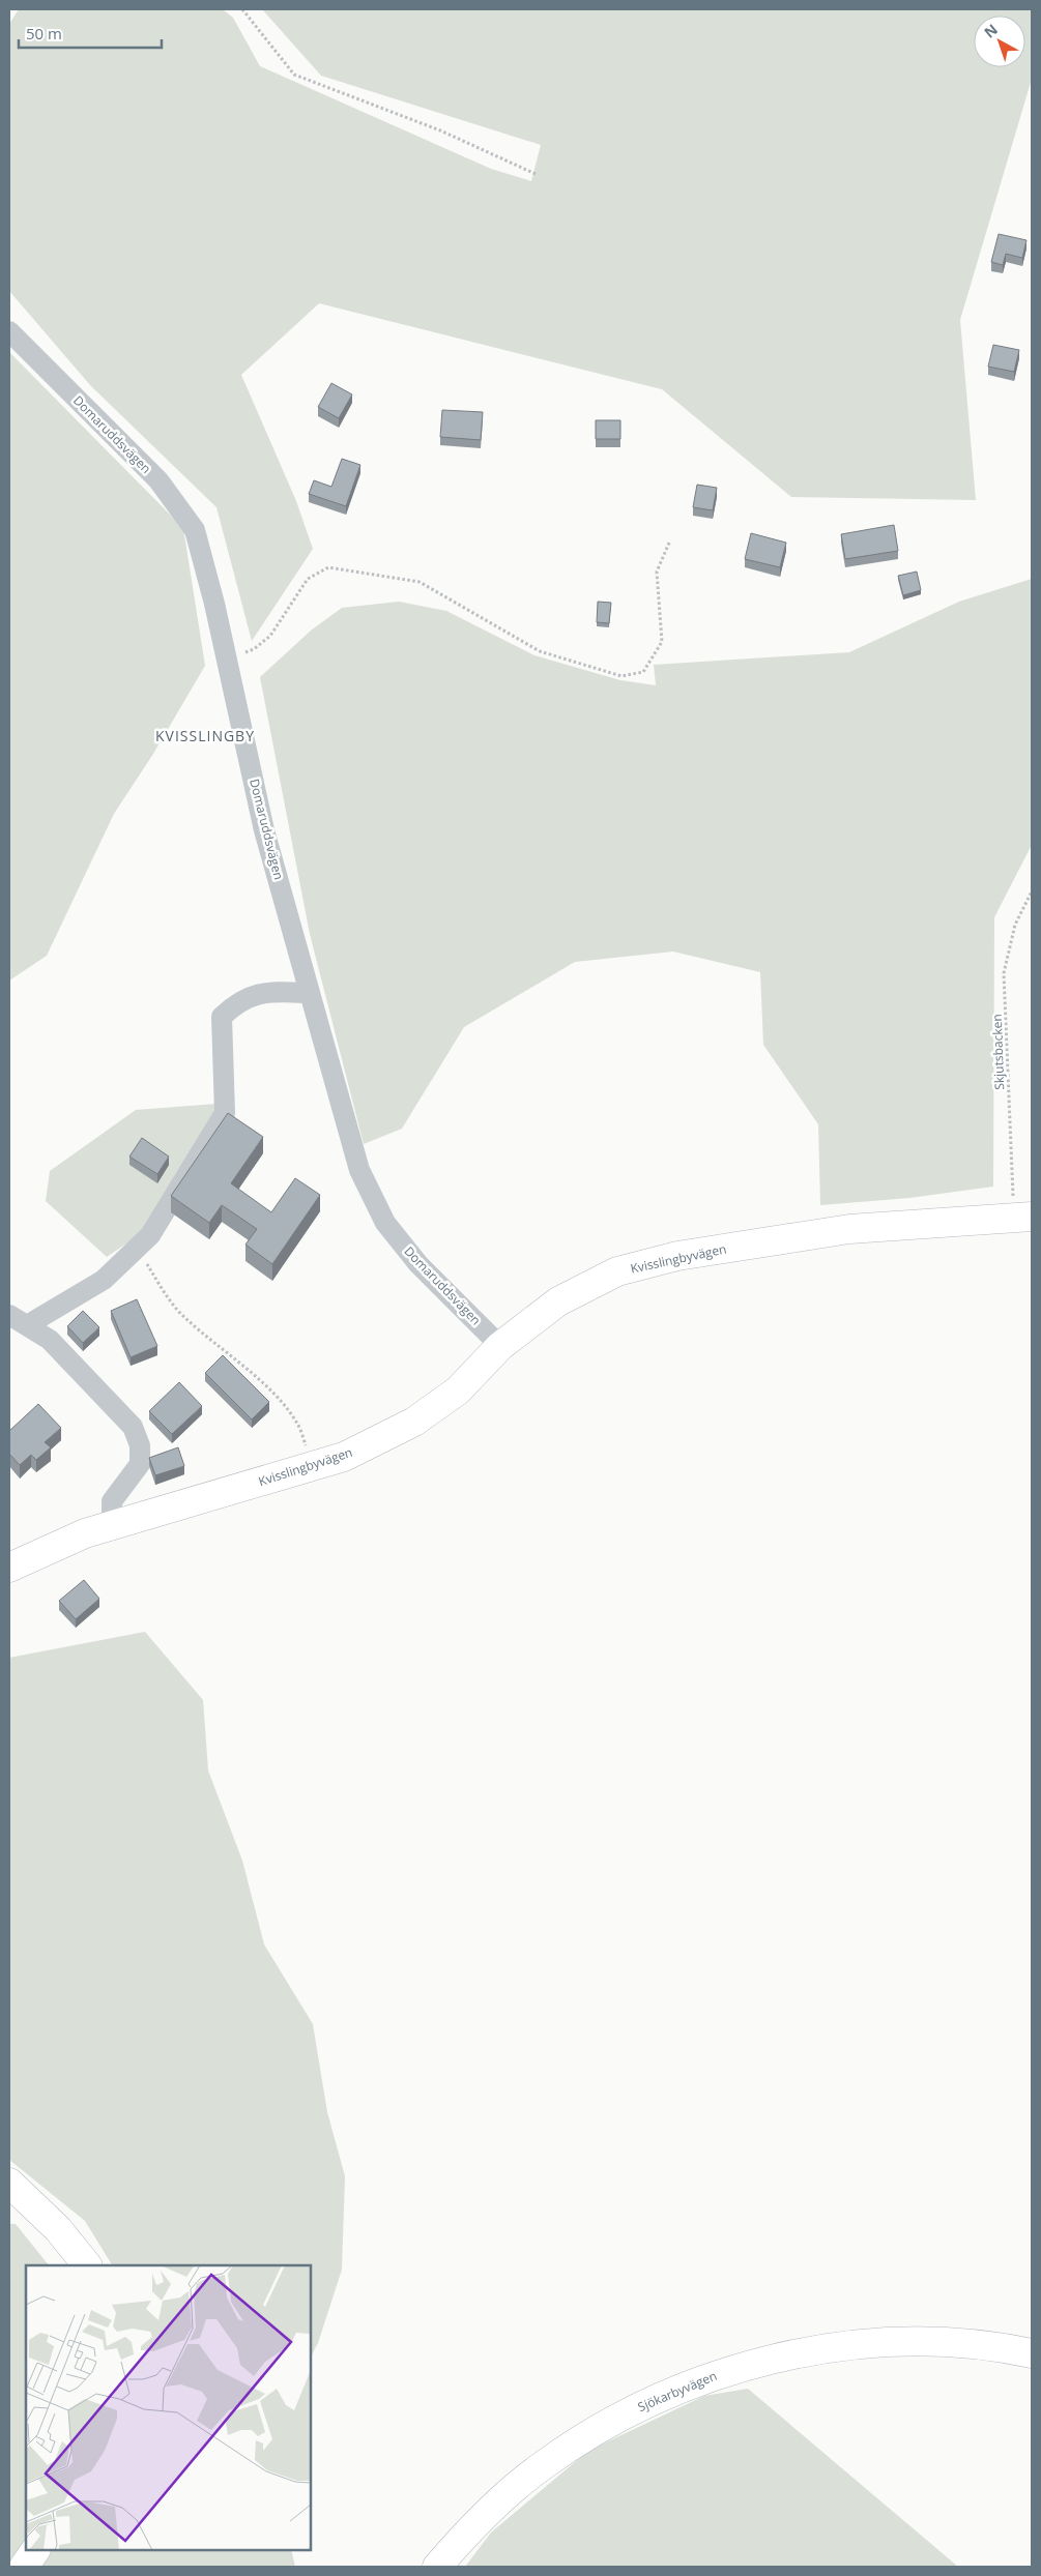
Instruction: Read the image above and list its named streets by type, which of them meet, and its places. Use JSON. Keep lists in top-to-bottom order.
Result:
{
  "streets": {
    "street": ["Domaruddsvägen", "Kvisslingbyvägen", "Sjökarbyvägen"],
    "path": ["Skjutsbacken"]
  },
  "crossings": [
    ["Domaruddsvägen", "Kvisslingbyvägen"],
    ["Skjutsbacken", "Kvisslingbyvägen"]
  ],
  "districts": ["KVISSLINGBY"],
  "scale_bar": "50 m",
  "north": "top left"
}
